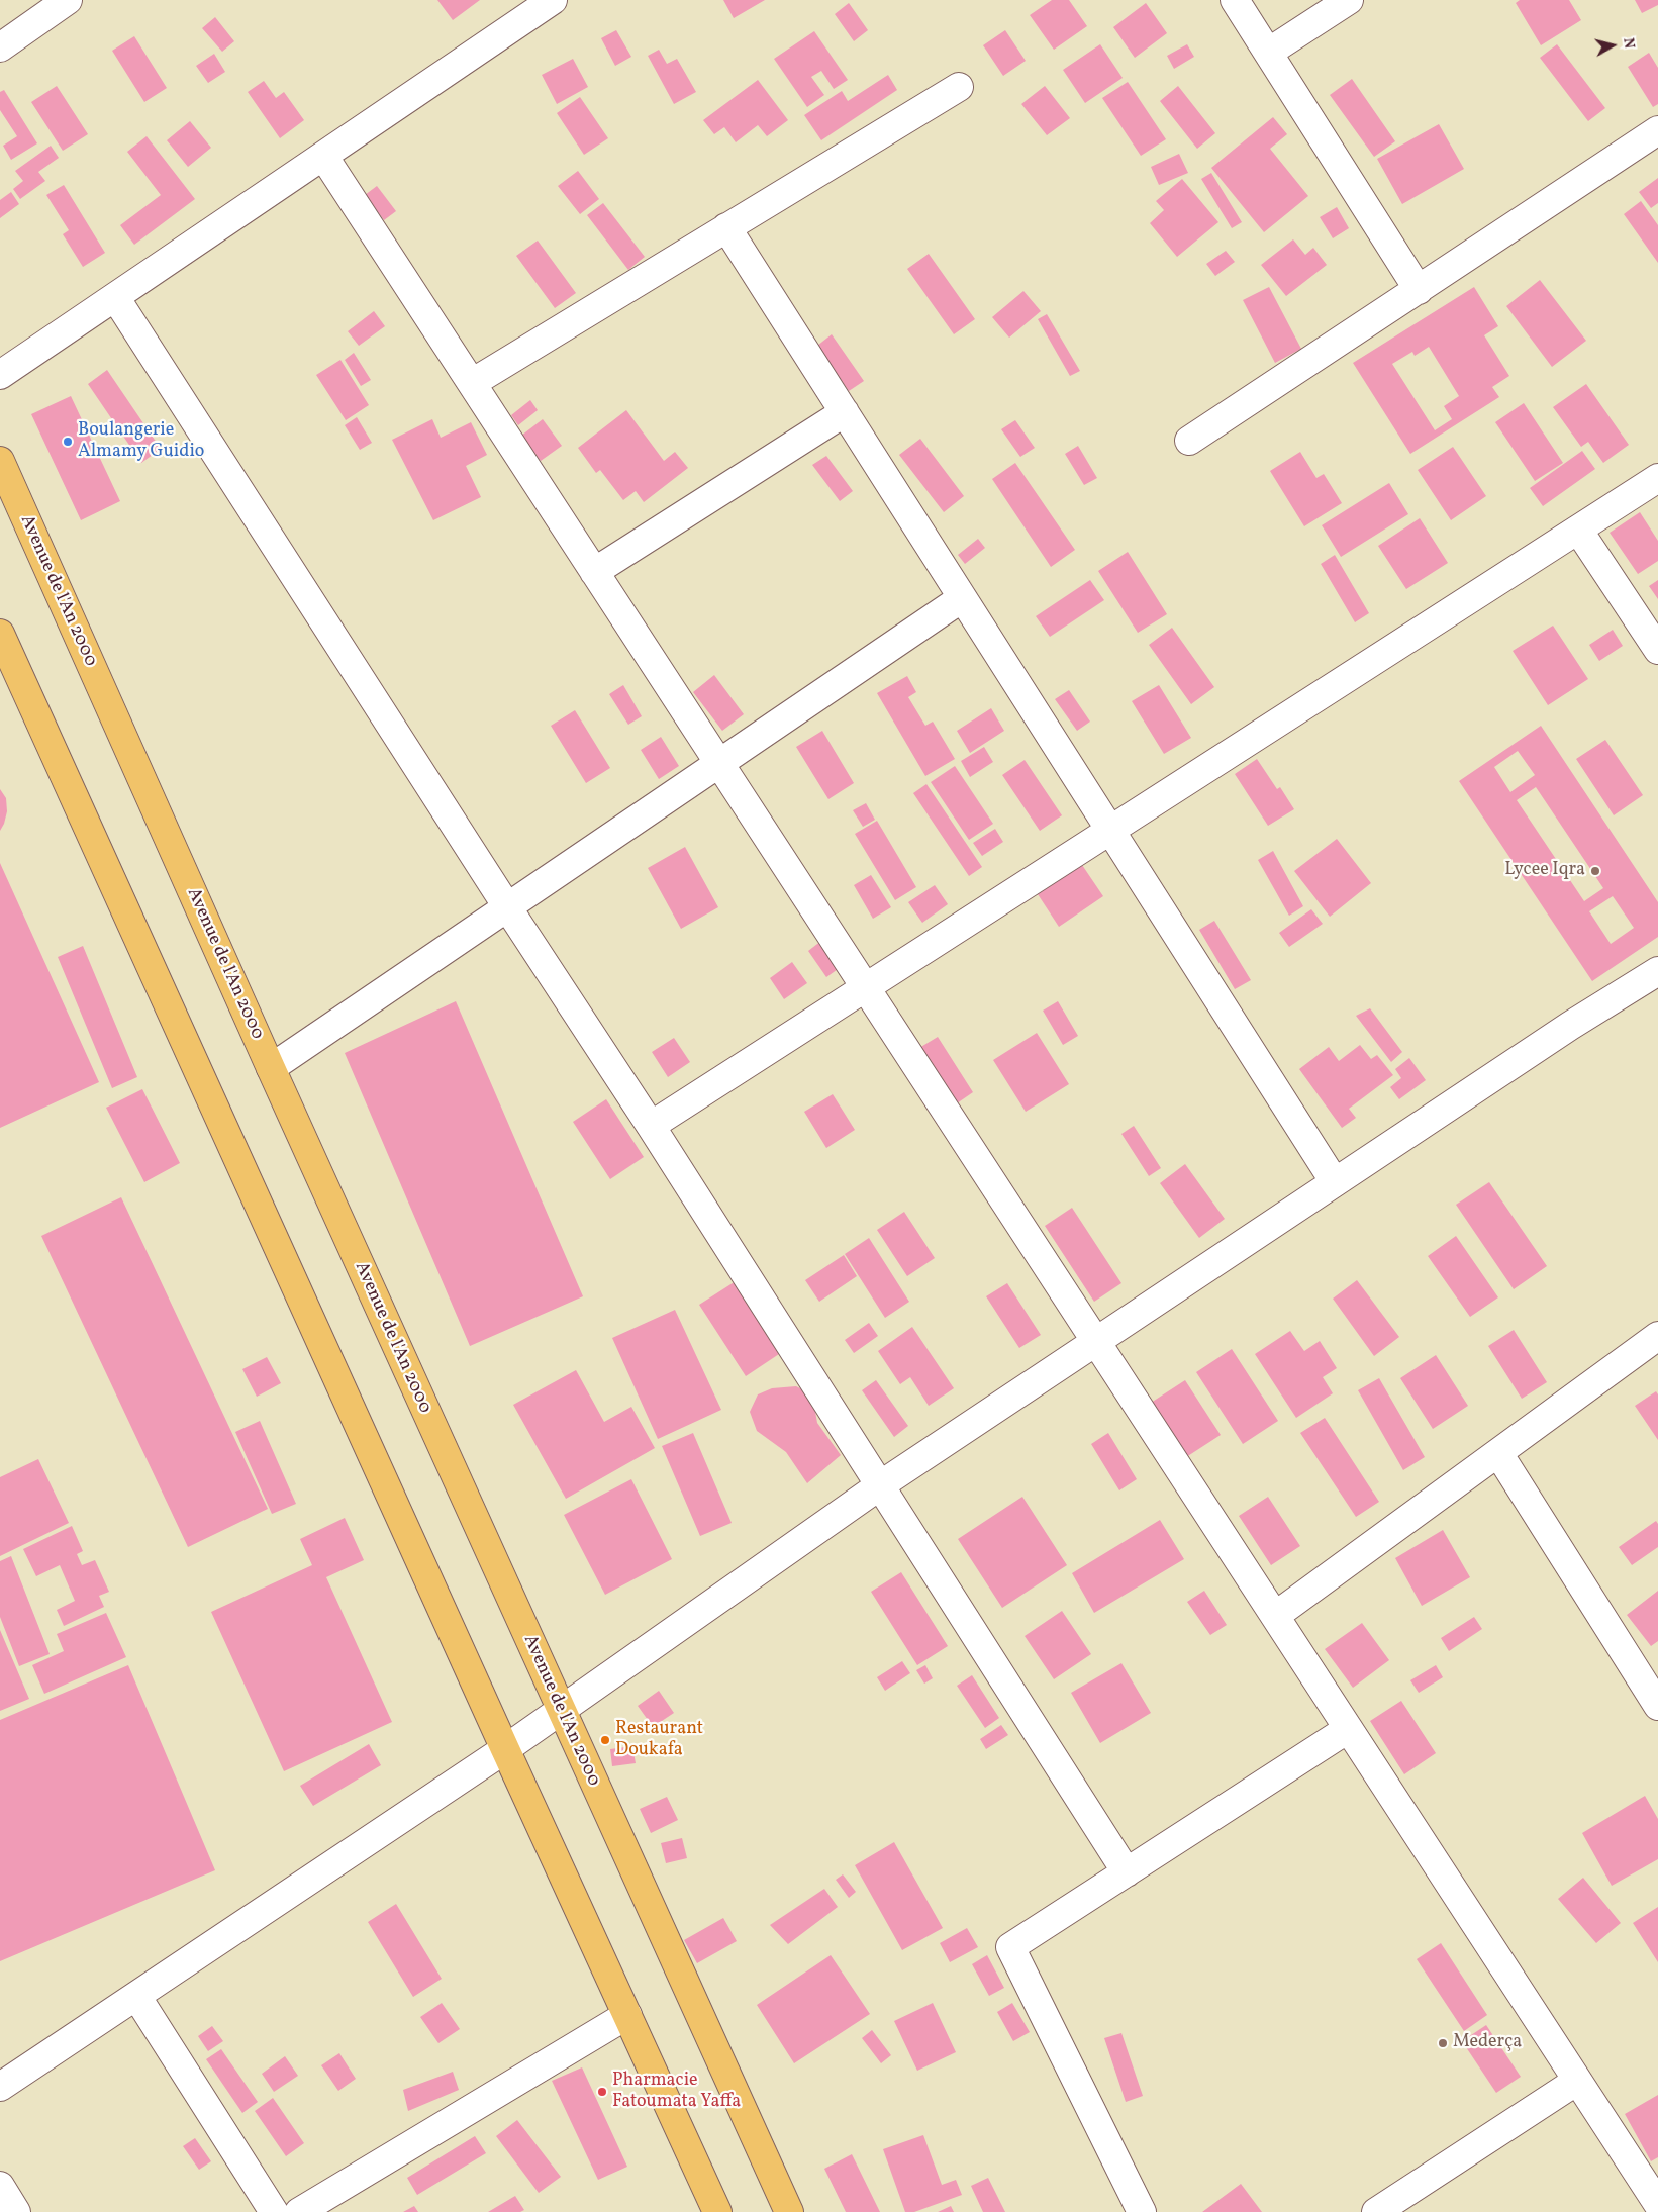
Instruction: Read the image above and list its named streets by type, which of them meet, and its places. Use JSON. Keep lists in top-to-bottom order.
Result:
{
  "streets": {
    "main road": ["Avenue de l'An 2000"]
  },
  "places": [
    "Boulangerie Almamy Guidio",
    "Lycee Iqra",
    "Restaurant Doukafa",
    "Mederça",
    "Pharmacie Fatoumata Yaffa"
  ],
  "north": "right"
}
